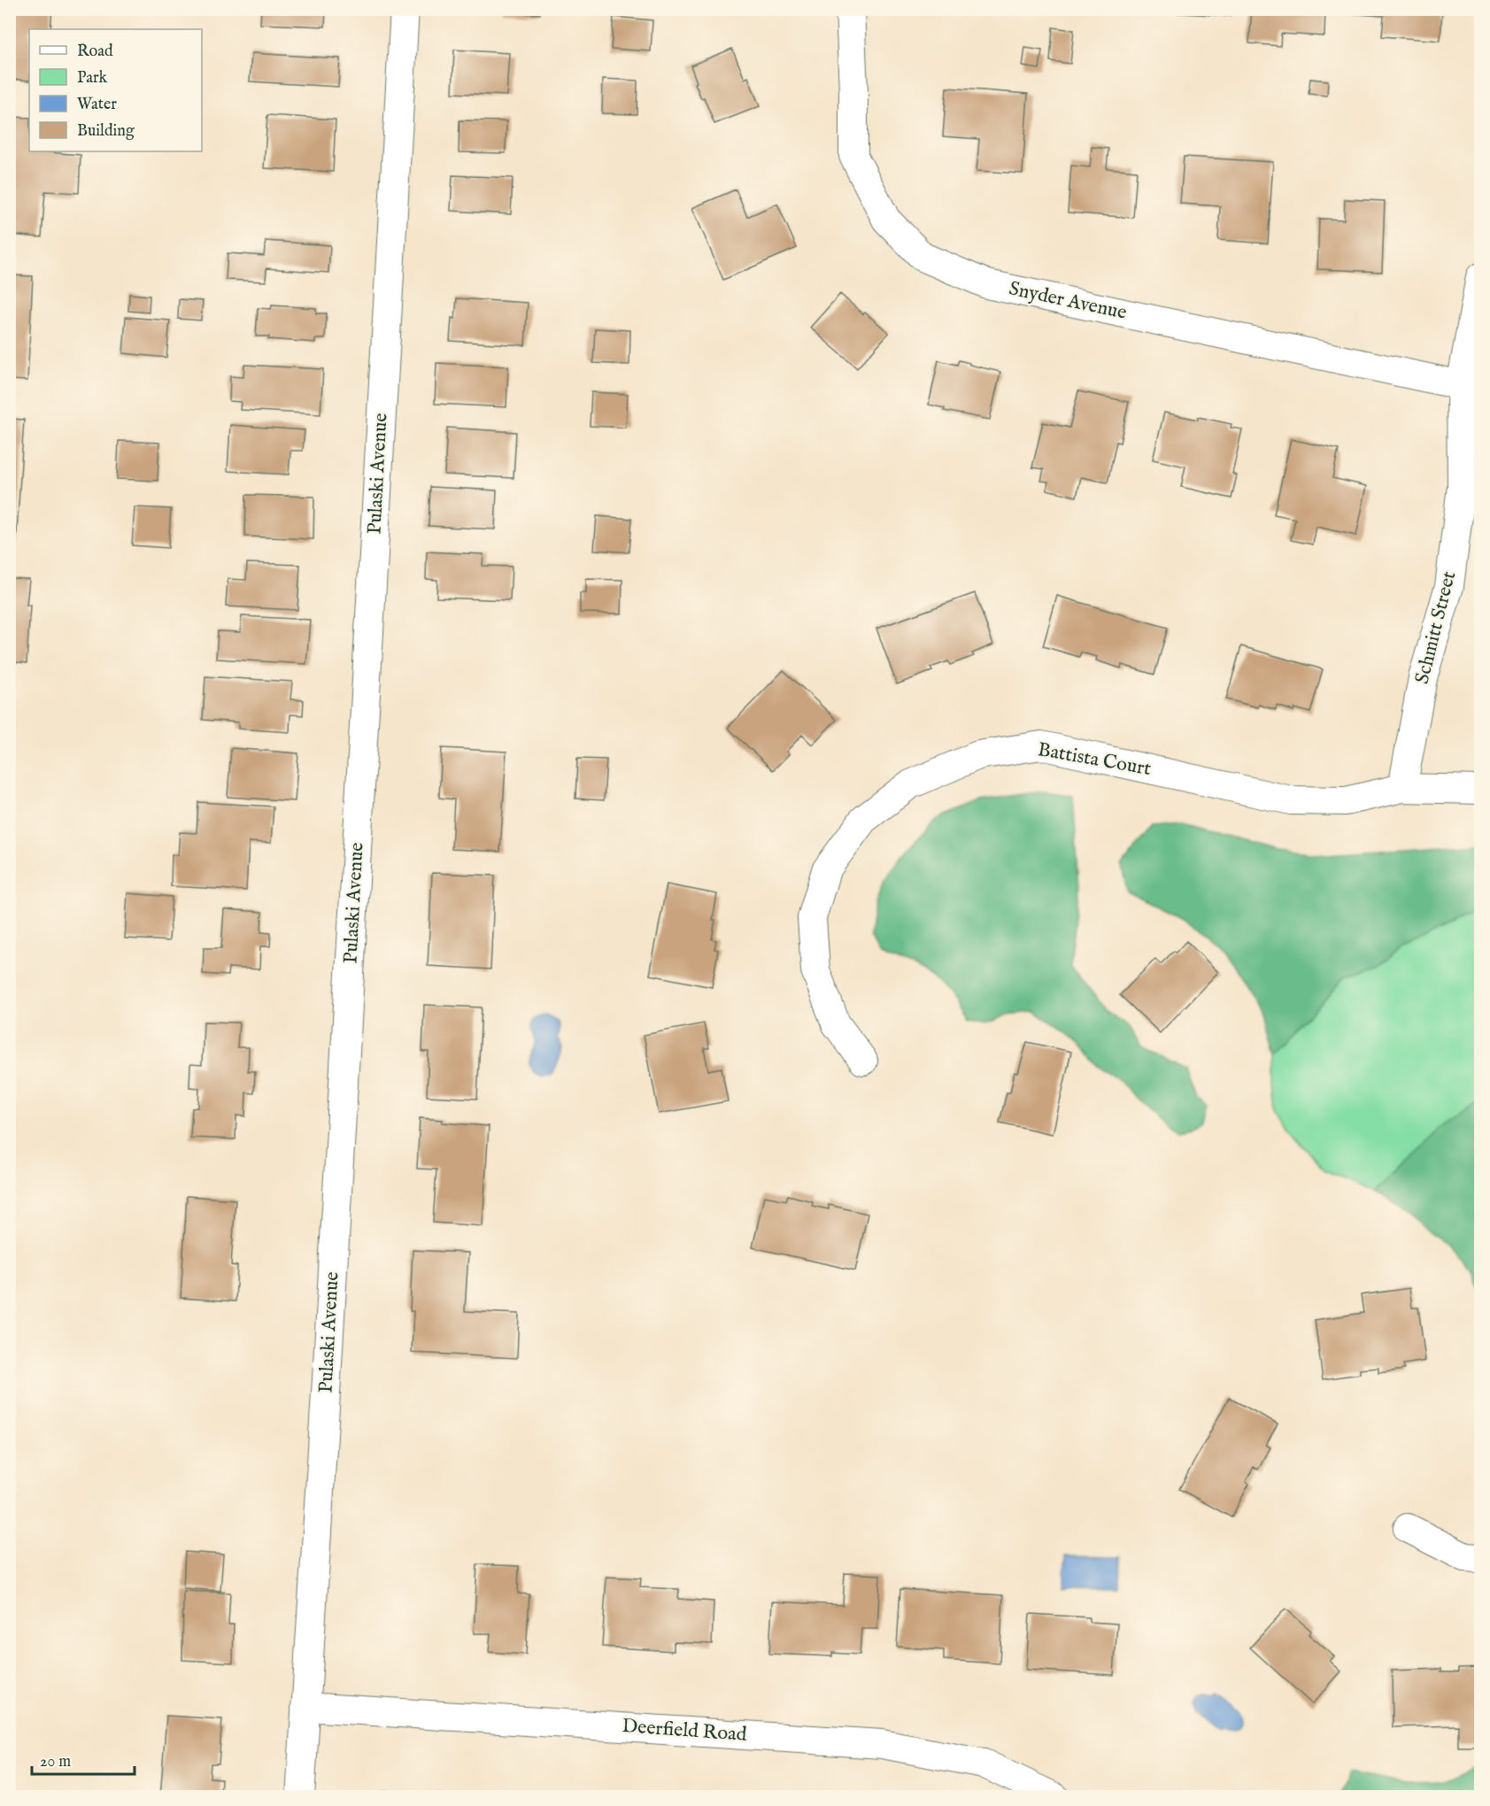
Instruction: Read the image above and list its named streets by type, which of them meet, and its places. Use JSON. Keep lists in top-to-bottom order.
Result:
{
  "streets": {
    "street": [
      "Snyder Avenue",
      "Pulaski Avenue",
      "Schmitt Street",
      "Battista Court",
      "Deerfield Road"
    ]
  },
  "crossings": [
    ["Snyder Avenue", "Schmitt Street"],
    ["Pulaski Avenue", "Deerfield Road"],
    ["Schmitt Street", "Battista Court"]
  ],
  "legend": [
    "Road",
    "Park",
    "Water",
    "Building"
  ],
  "scale_bar": "20 m"
}
